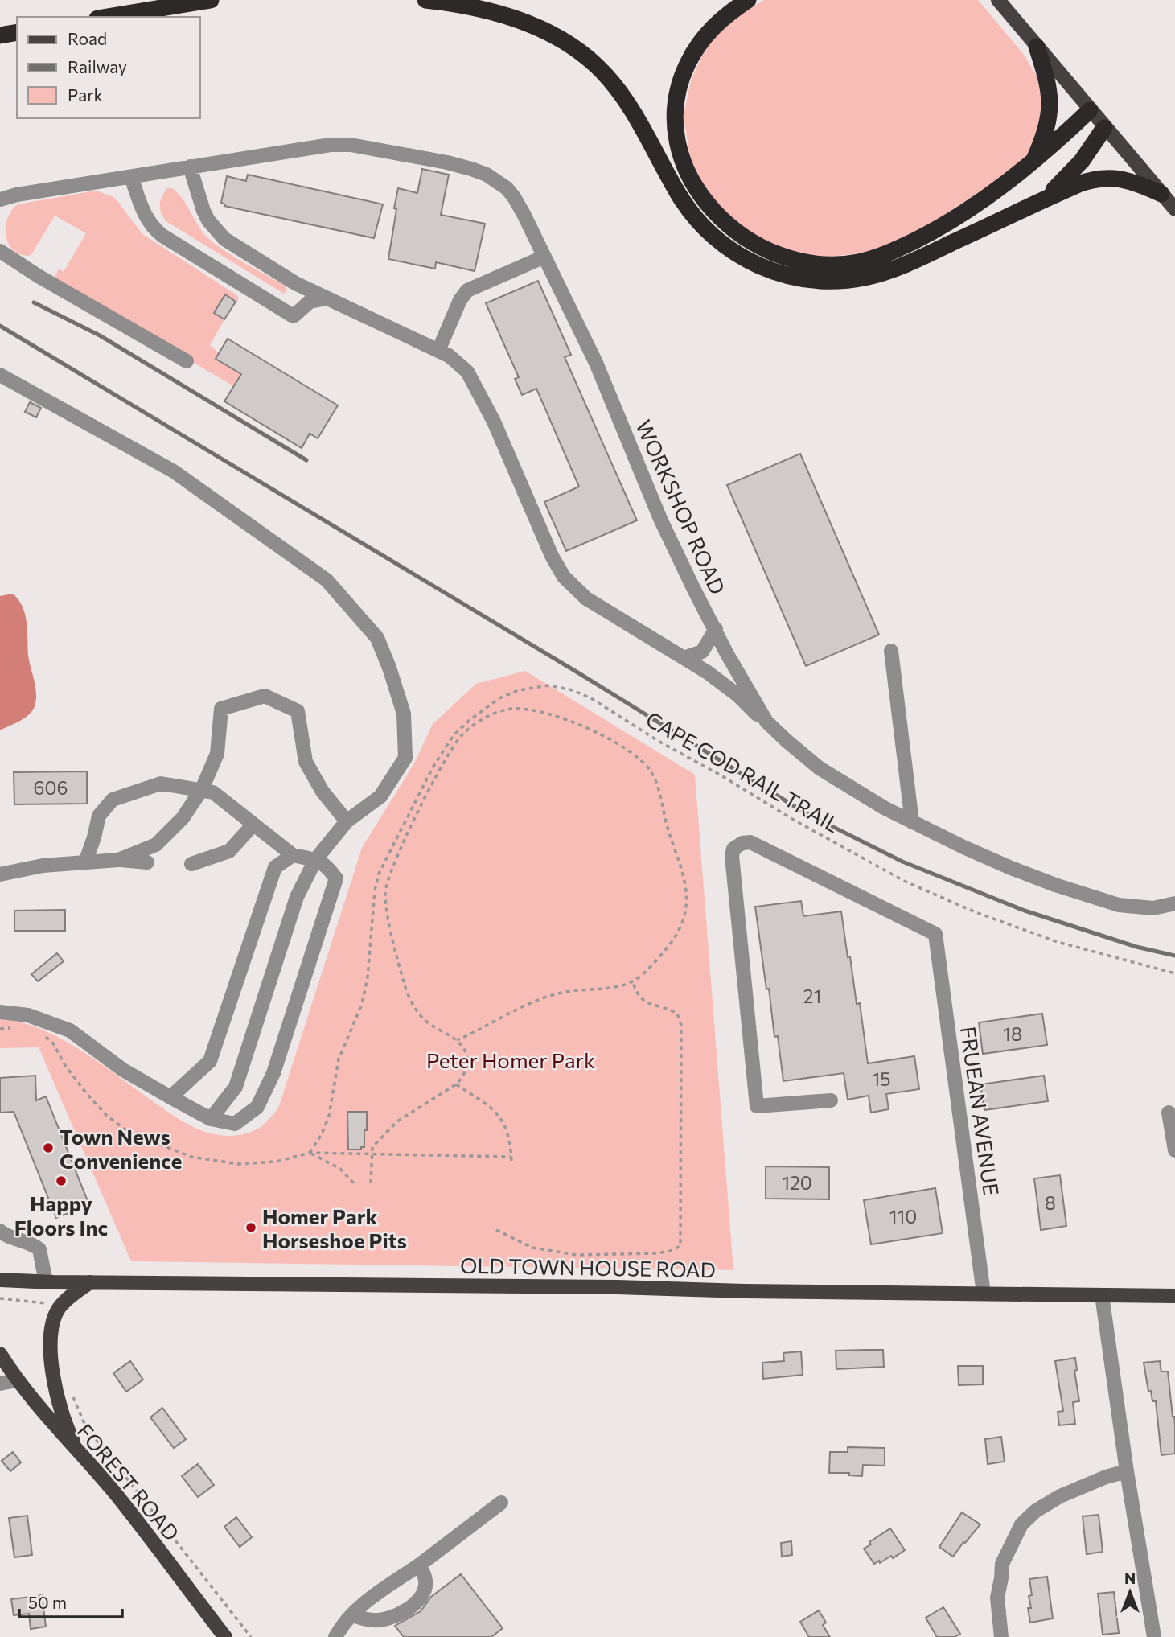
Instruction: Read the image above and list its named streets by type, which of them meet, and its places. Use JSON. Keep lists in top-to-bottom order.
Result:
{
  "streets": {
    "main road": ["OLD TOWN HOUSE ROAD", "FOREST ROAD"],
    "street": ["WORKSHOP ROAD", "FRUEAN AVENUE"],
    "path": ["CAPE COD RAIL TRAIL"]
  },
  "crossings": [
    ["FRUEAN AVENUE", "OLD TOWN HOUSE ROAD"]
  ],
  "parks": ["Peter Homer Park"],
  "places": ["Town News Convenience", "Happy Floors Inc", "Homer Park Horseshoe Pits"],
  "house_numbers": [
    "606",
    "21",
    "18",
    "15",
    "120",
    "8",
    "110"
  ],
  "legend": ["Road", "Railway", "Park"],
  "scale_bar": "50 m",
  "north": "top"
}
